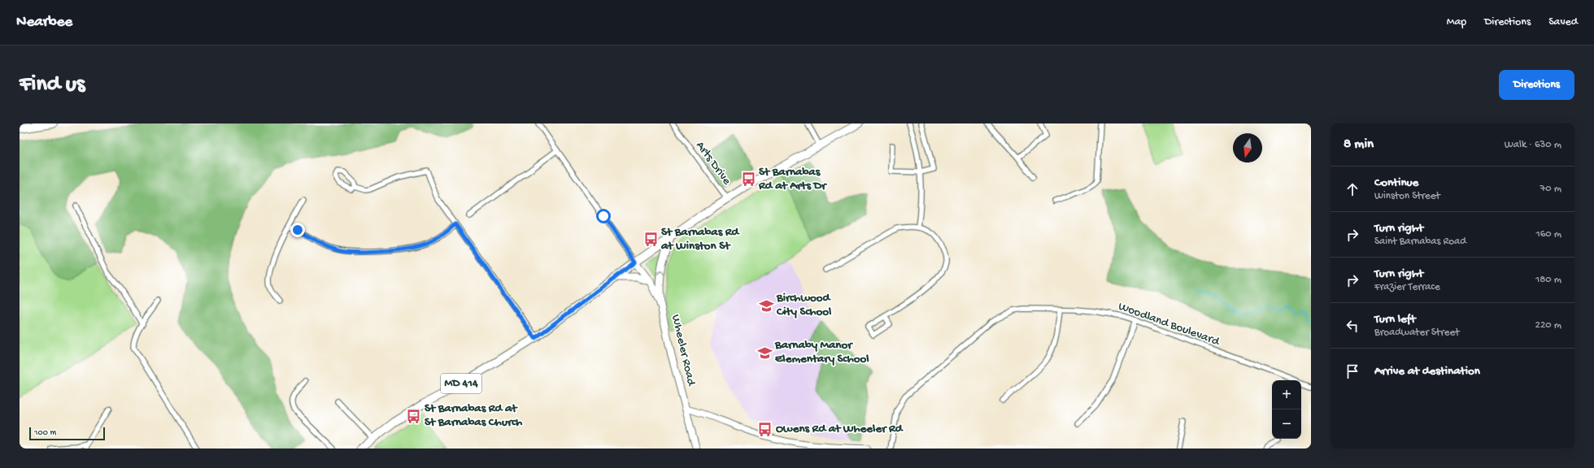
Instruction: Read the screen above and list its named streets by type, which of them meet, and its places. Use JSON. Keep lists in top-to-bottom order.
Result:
{
  "streets": {
    "main road": ["Wheeler Road", "MD 414"],
    "street": ["Arts Drive", "Woodland Boulevard"]
  },
  "crossings": [
    ["Arts Drive", "MD 414"],
    ["Wheeler Road", "MD 414"]
  ],
  "places": {
    "bus stop": [
      "St Barnabas Rd at Arts Dr",
      "St Barnabas Rd at Winston St",
      "St Barnabas Rd at St Barnabas Church",
      "Owens Rd at Wheeler Rd"
    ],
    "school or university": ["Birchwood City School", "Barnaby Manor Elementary School"]
  },
  "scale_bar": "100 m",
  "north": "bottom",
  "page": {
    "header": "Nearbee",
    "nav": ["Map", "Directions", "Saved"],
    "buttons": "Directions",
    "title": "Find us",
    "heading": ["8 min", "Walk · 630 m"],
    "list": [
      ["Continue", "Winston Street", "70 m"],
      ["Turn right", "Saint Barnabas Road", "160 m"],
      ["Turn right", "Frazier Terrace", "180 m"],
      ["Turn left", "Broadwater Street", "220 m"],
      "Arrive at destination"
    ],
    "map_buttons": ["+", "−"],
    "scale": "100 m"
  }
}
